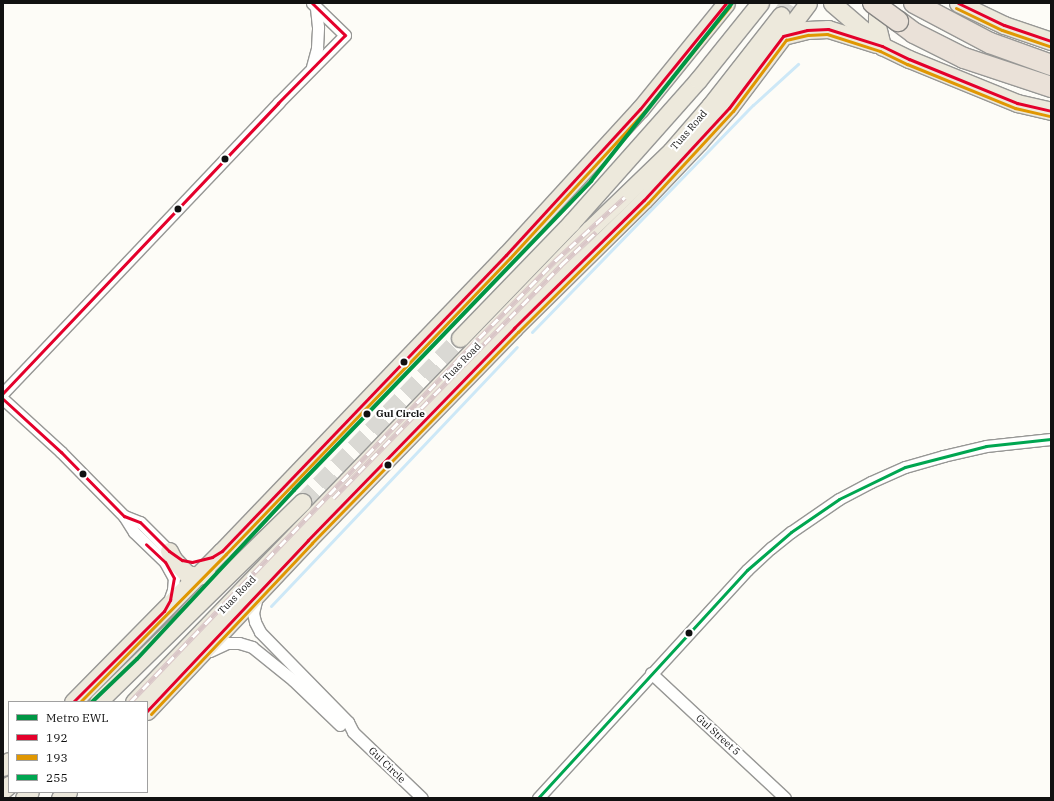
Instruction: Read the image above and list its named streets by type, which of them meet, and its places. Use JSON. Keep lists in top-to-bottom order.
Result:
{
  "streets": {
    "main road": ["Tuas Road"],
    "street": ["Gul Street 5", "Gul Circle"]
  },
  "crossings": [
    ["Tuas Road", "Gul Circle"]
  ],
  "places": ["Gul Circle"],
  "lines": [
    "metro line EWL",
    "transit line 192",
    "transit line 193",
    "transit line 255"
  ],
  "legend": [
    "Metro EWL",
    "192",
    "193",
    "255"
  ]
}
